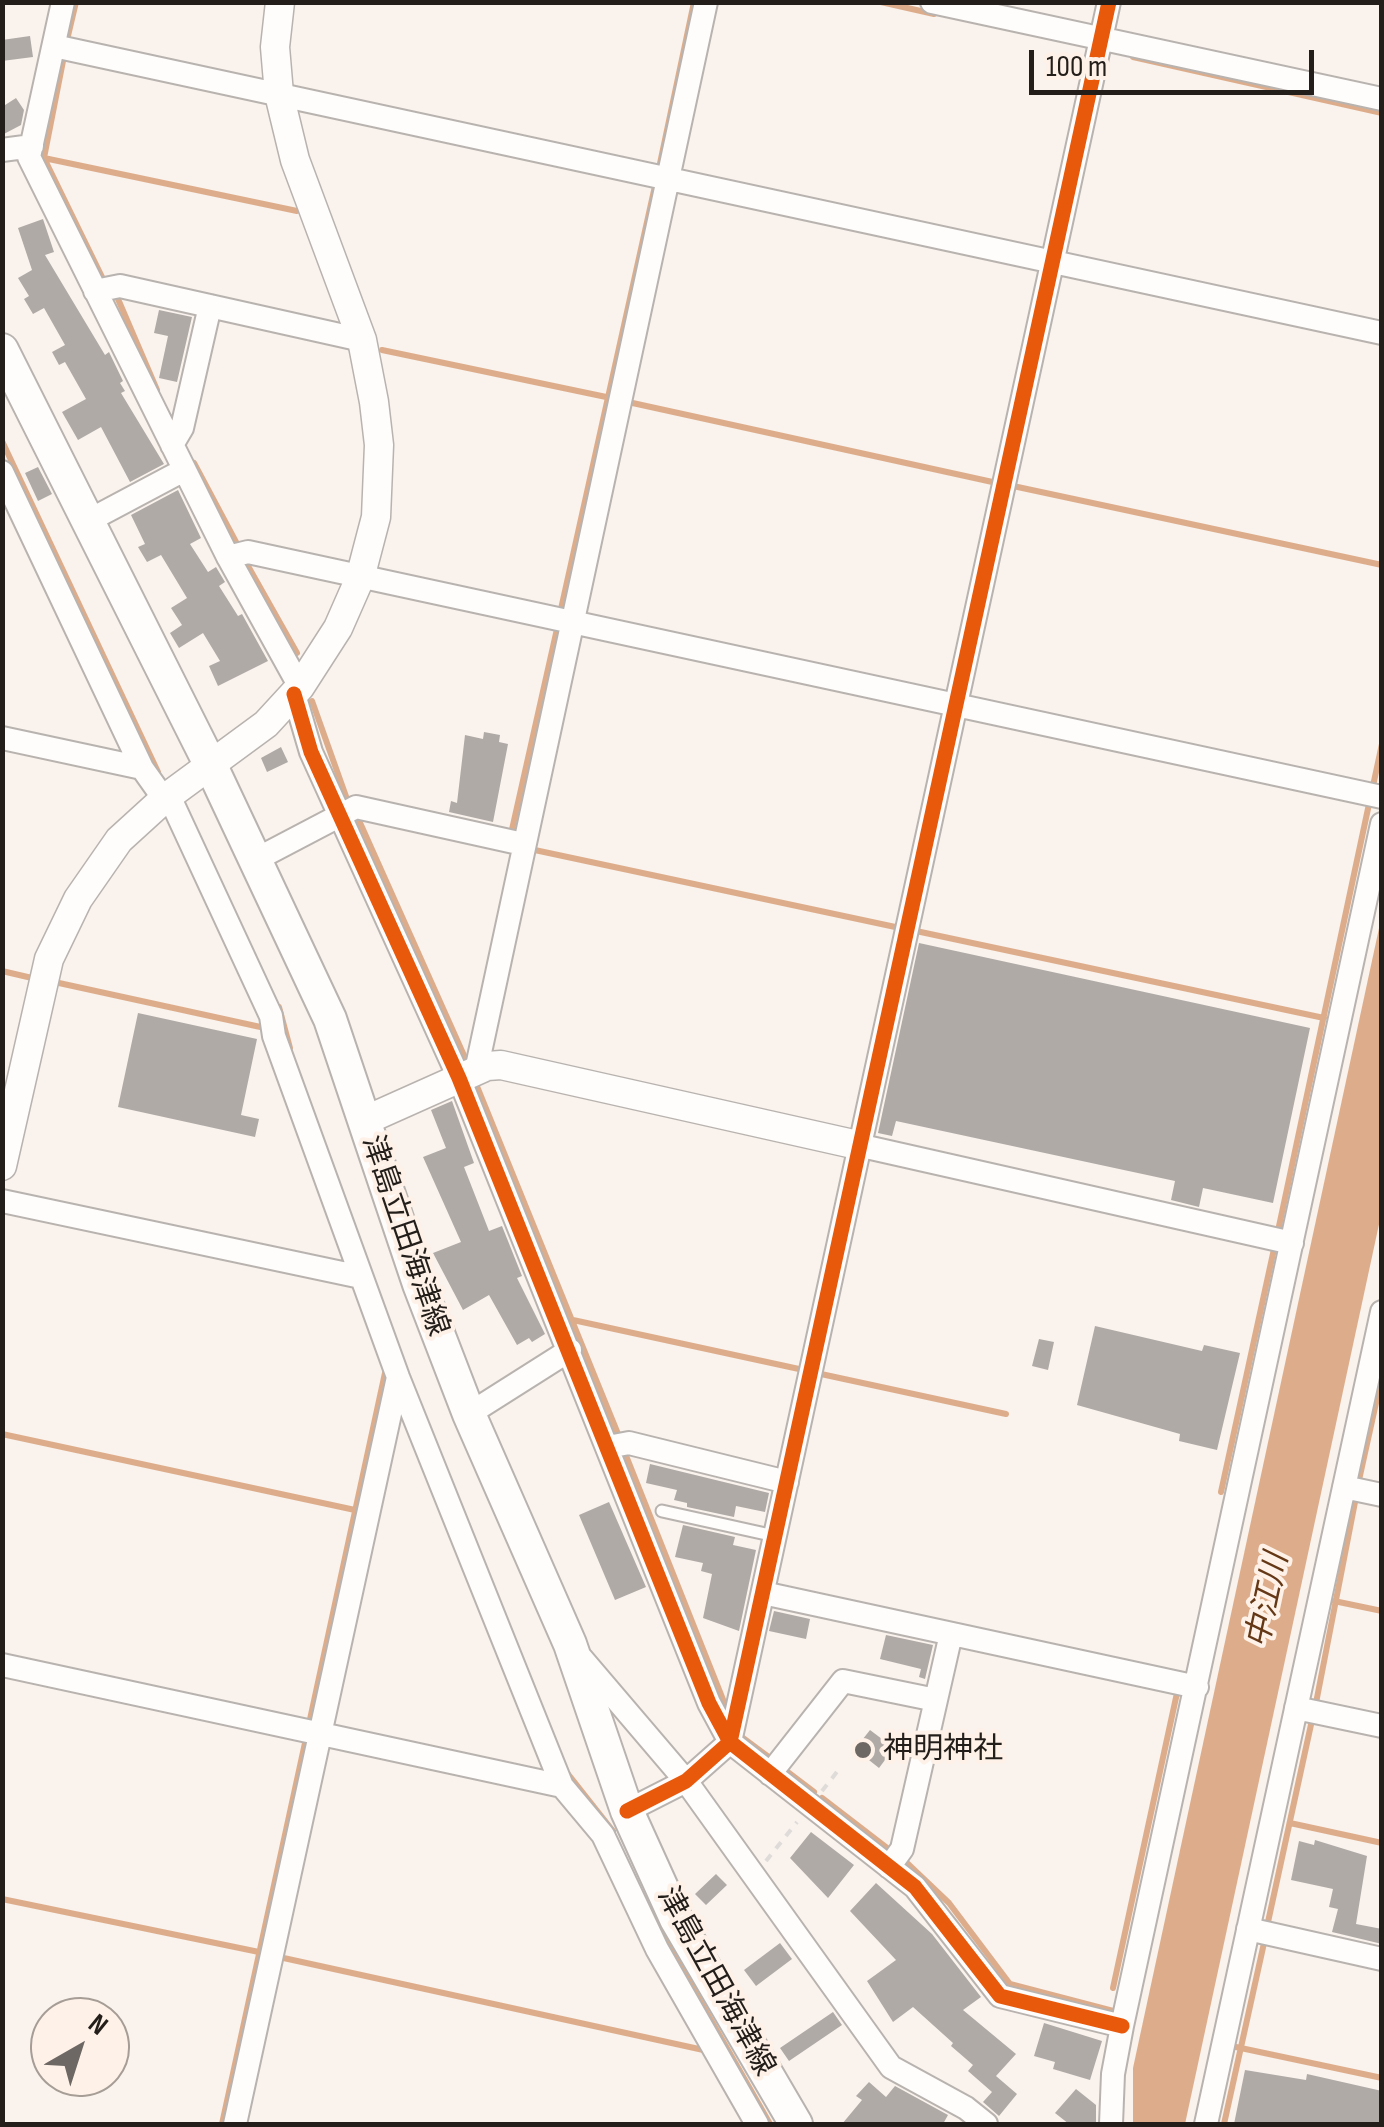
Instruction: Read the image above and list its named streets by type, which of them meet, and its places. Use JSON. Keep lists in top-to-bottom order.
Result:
{
  "streets": {
    "main road": ["津島立田海津線"]
  },
  "water": ["中江川"],
  "places": ["神明神社"],
  "scale_bar": "100 m",
  "north": "top right"
}
